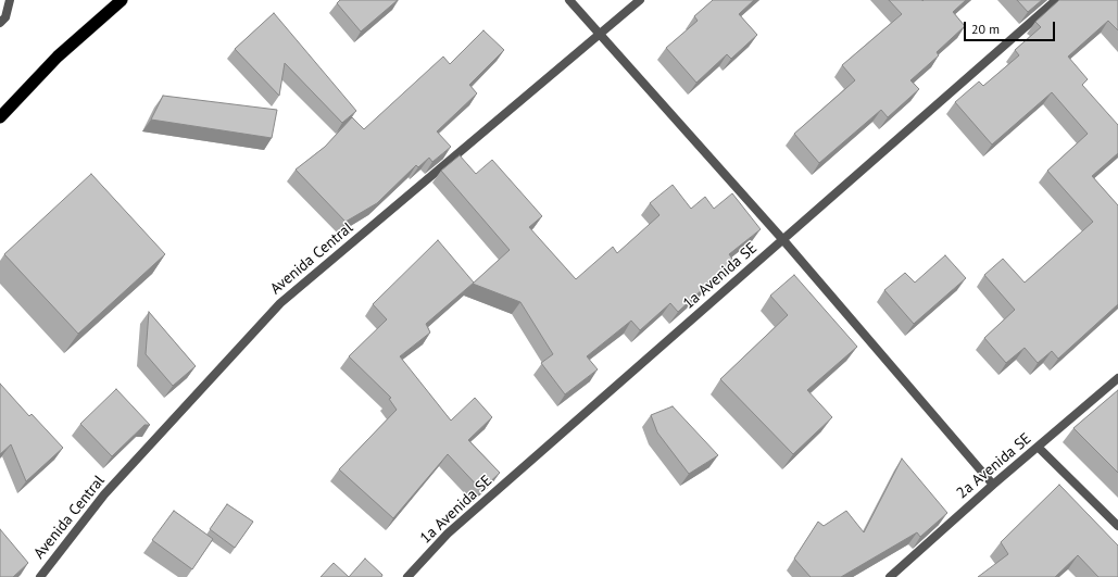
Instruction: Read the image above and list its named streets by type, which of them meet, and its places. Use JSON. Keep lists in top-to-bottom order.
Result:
{
  "streets": {
    "street": ["Avenida Central", "1a Avenida SE", "2a Avenida SE"]
  },
  "scale_bar": "20 m"
}
